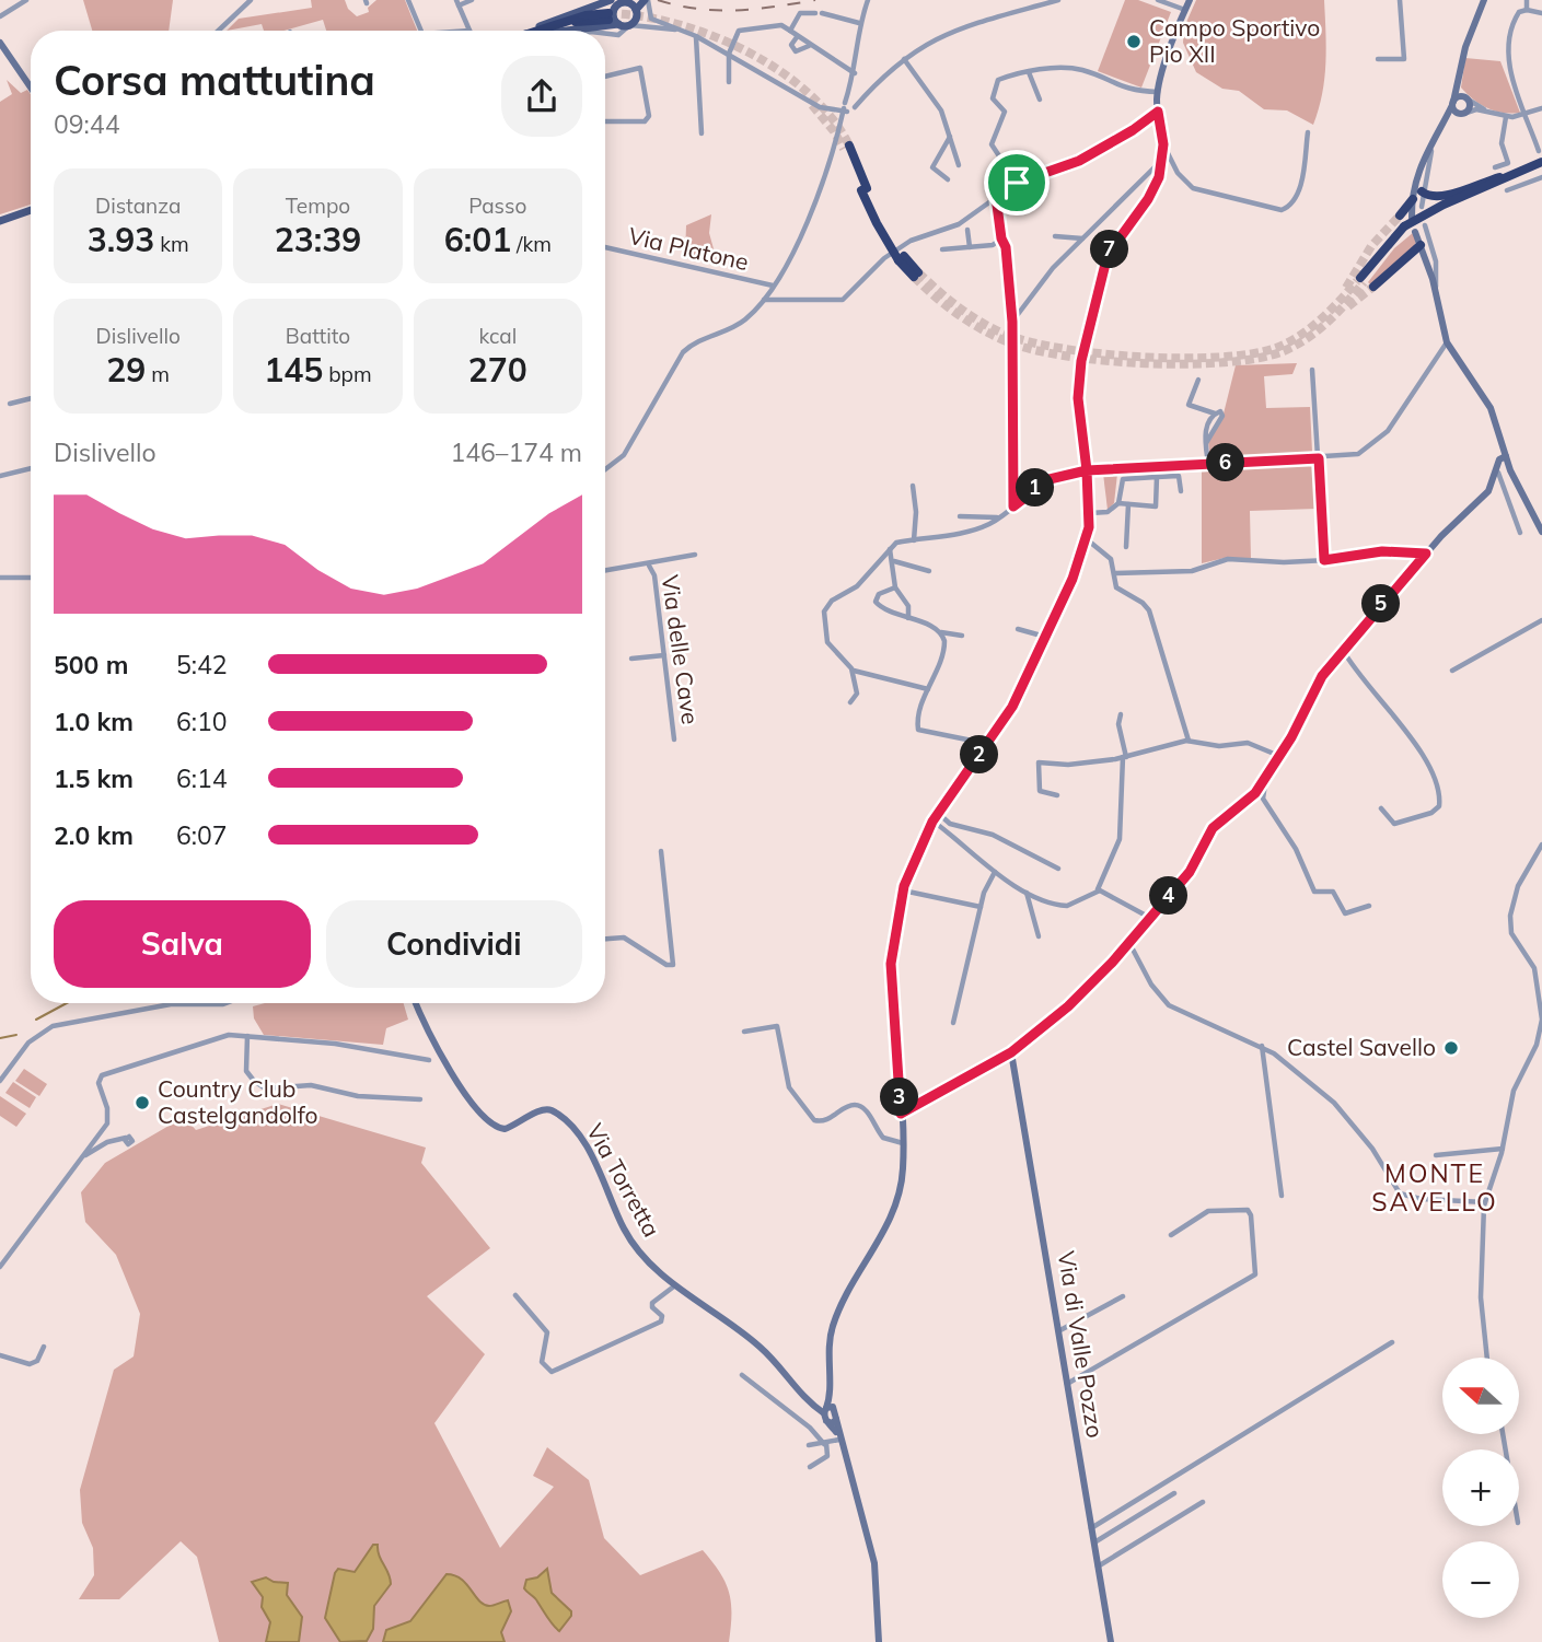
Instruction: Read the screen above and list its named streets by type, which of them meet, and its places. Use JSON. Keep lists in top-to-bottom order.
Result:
{
  "streets": {
    "street": [
      "Via Platone",
      "Via delle Cave",
      "Via Torretta",
      "Via di Valle Pozzo"
    ]
  },
  "districts": ["MONTE SAVELLO"],
  "places": ["Campo Sportivo Pio XII", "Castel Savello", "Country Club Castelgandolfo"],
  "north": "left",
  "page": {
    "heading": ["Corsa mattutina", "09:44"],
    "stats": [
      ["Distanza", "3.93 km"],
      ["Tempo", "23:39"],
      ["Passo", "6:01 /km"],
      ["Dislivello", "29 m"],
      ["Battito", "145 bpm"],
      ["kcal", "270"]
    ],
    "pins": [
      "7",
      "6",
      "1",
      "5",
      "2",
      "4",
      "3"
    ],
    "chart": ["Dislivello", "146–174 m"],
    "list": [
      {
        "name": "500 m",
        "note": "5:42"
      },
      {
        "name": "1.0 km",
        "note": "6:10"
      },
      {
        "name": "1.5 km",
        "note": "6:14"
      },
      {
        "name": "2.0 km",
        "note": "6:07"
      }
    ],
    "buttons": ["Salva", "Condividi"],
    "map_buttons": ["+", "−"]
  }
}
